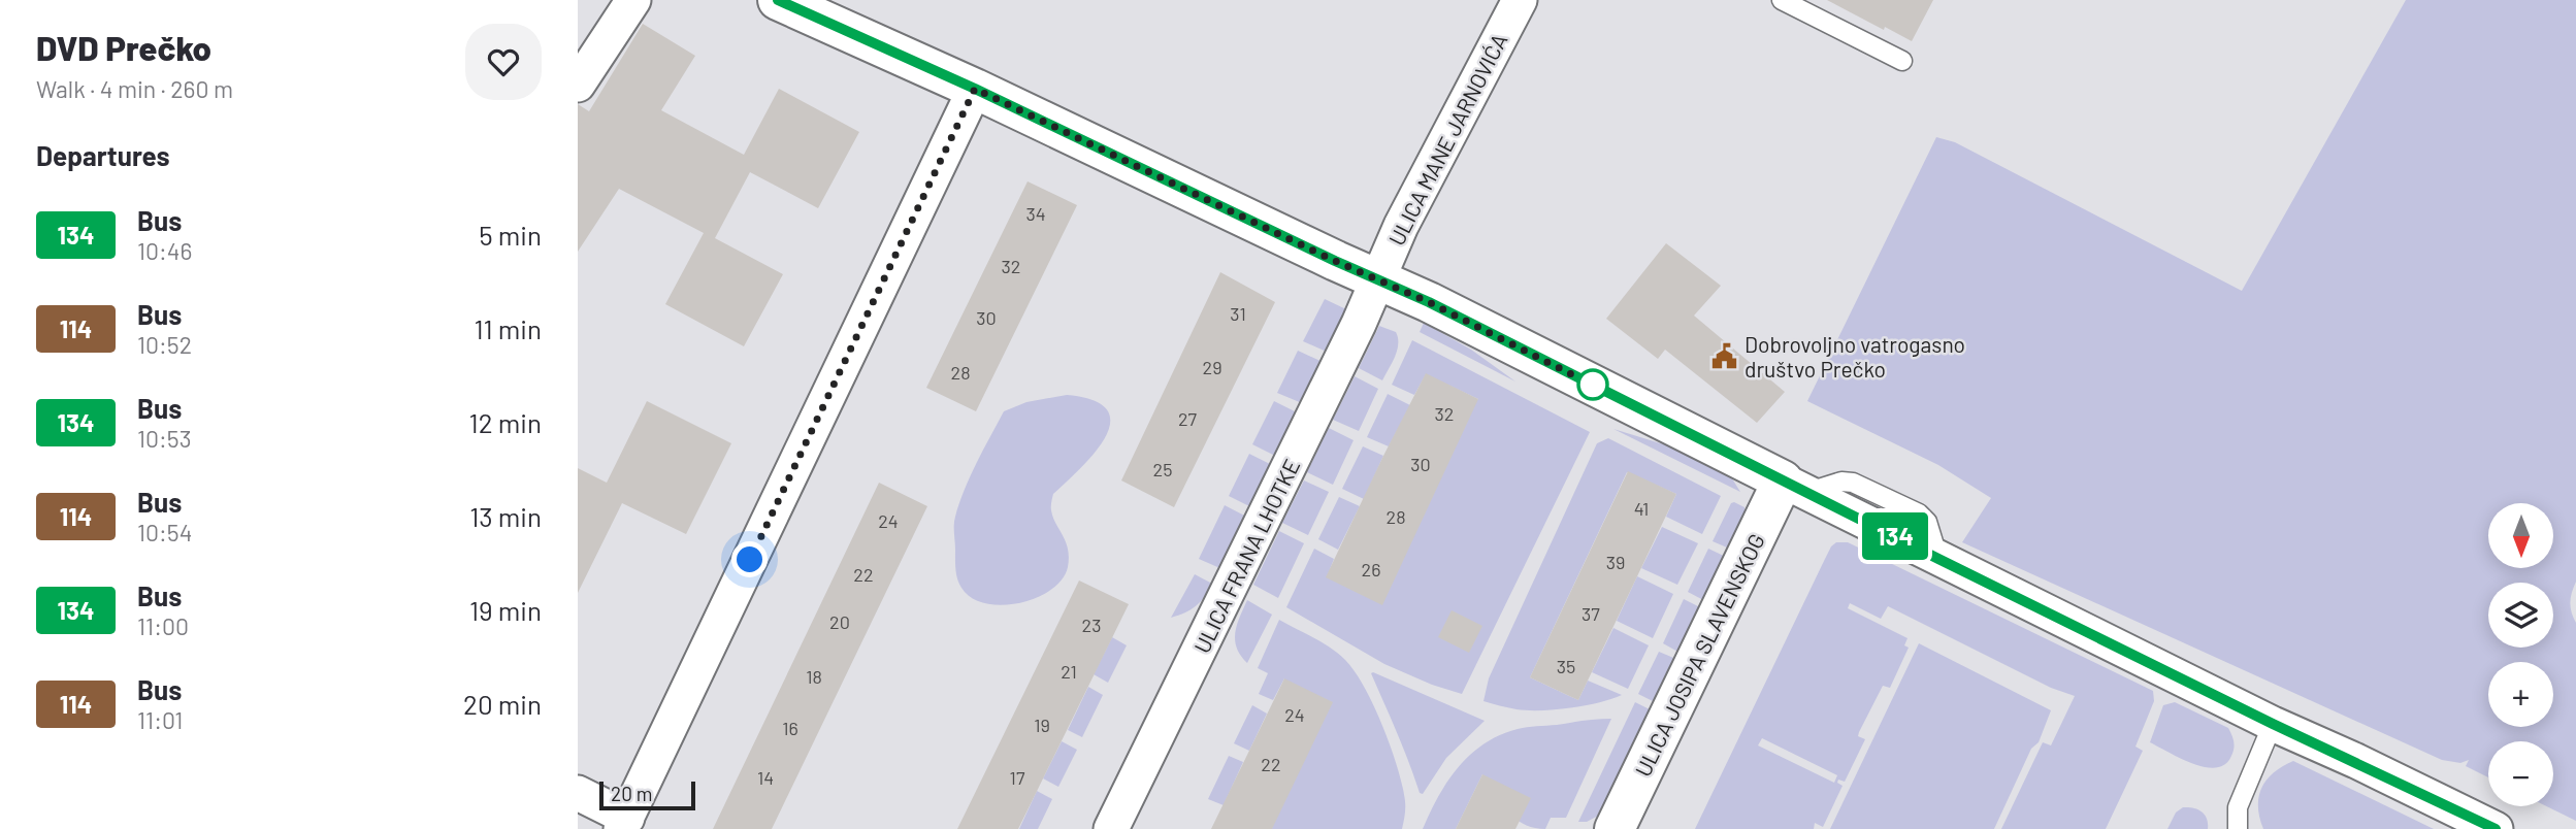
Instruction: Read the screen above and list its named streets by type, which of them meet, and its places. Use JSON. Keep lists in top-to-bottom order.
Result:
{
  "streets": {
    "street": ["ULICA MANE JARNOVIĆA", "ULICA FRANA LHOTKE", "ULICA JOSIPA SLAVENSKOG"]
  },
  "crossings": [
    ["ULICA MANE JARNOVIĆA", "ULICA FRANA LHOTKE"]
  ],
  "places": {
    "public building": ["Dobrovoljno vatrogasno društvo Prečko"]
  },
  "lines": ["bus line 134"],
  "house_numbers": [
    "34",
    "32",
    "31",
    "30",
    "29",
    "28",
    "32",
    "27",
    "30",
    "25",
    "41",
    "28",
    "24",
    "39",
    "26",
    "22",
    "37",
    "20",
    "23",
    "35",
    "21",
    "18",
    "24",
    "19",
    "16",
    "22",
    "14",
    "17"
  ],
  "scale_bar": "20 m",
  "north": "bottom",
  "page": {
    "heading": [
      ["DVD Prečko", "Walk · 4 min · 260 m"],
      "Departures"
    ],
    "on_map": "134",
    "list": [
      {
        "mark": "134",
        "name": "Bus",
        "note": "10:46",
        "value": "5 min"
      },
      {
        "mark": "114",
        "name": "Bus",
        "note": "10:52",
        "value": "11 min"
      },
      {
        "mark": "134",
        "name": "Bus",
        "note": "10:53",
        "value": "12 min"
      },
      {
        "mark": "114",
        "name": "Bus",
        "note": "10:54",
        "value": "13 min"
      },
      {
        "mark": "134",
        "name": "Bus",
        "note": "11:00",
        "value": "19 min"
      },
      {
        "mark": "114",
        "name": "Bus",
        "note": "11:01",
        "value": "20 min"
      }
    ],
    "map_buttons": ["+", "−"],
    "scale": "20 m"
  }
}
